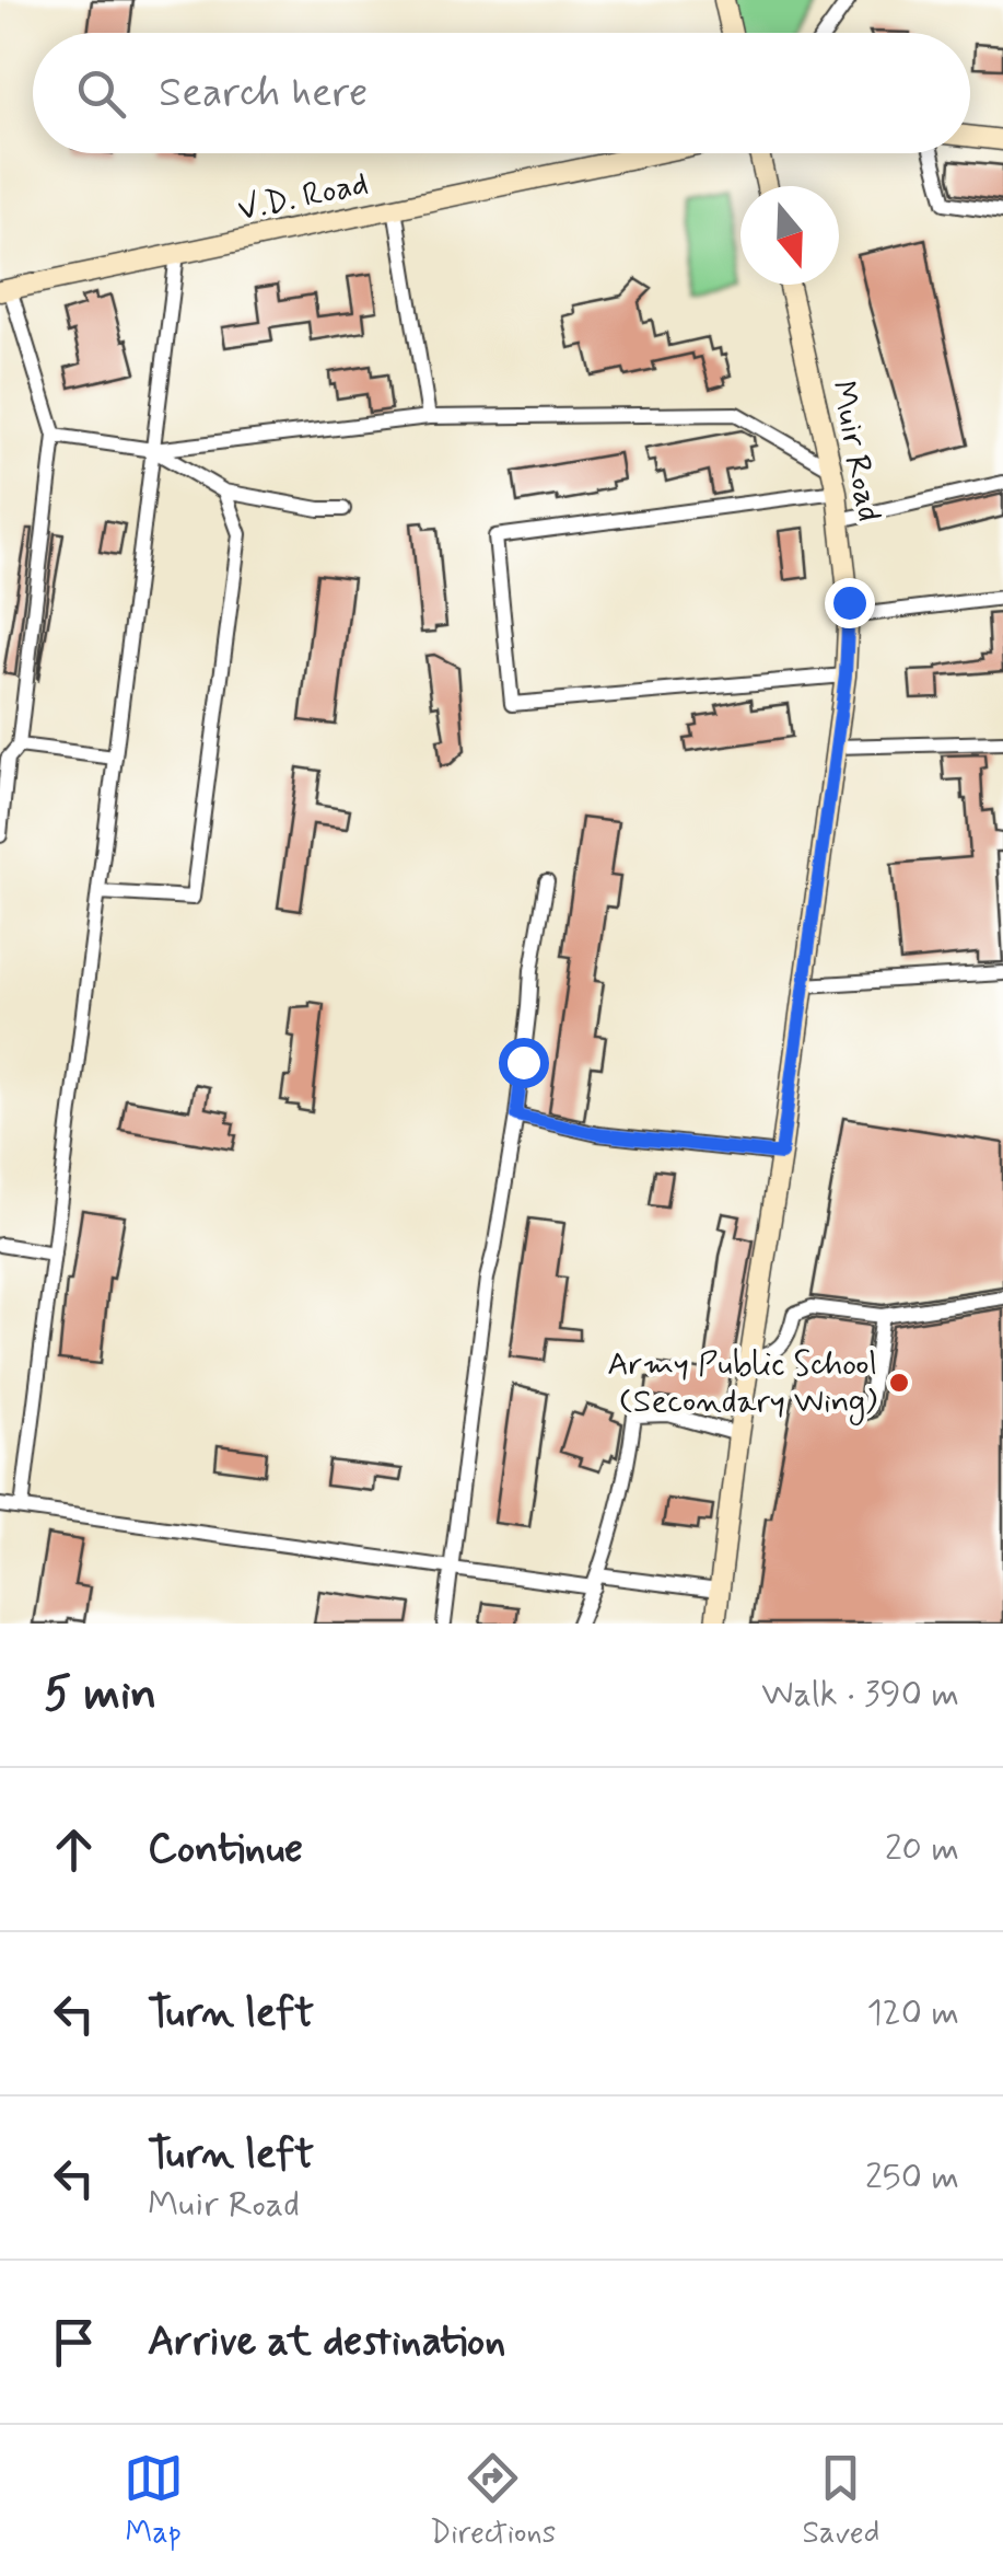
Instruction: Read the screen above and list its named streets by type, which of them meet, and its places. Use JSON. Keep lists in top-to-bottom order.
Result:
{
  "streets": {
    "main road": ["V.D. Road", "Muir Road"]
  },
  "places": ["Army Public School (Secondary Wing)"],
  "north": "bottom",
  "page": {
    "search": "Search here",
    "heading": ["5 min", "Walk · 390 m"],
    "list": [
      ["Continue", "20 m"],
      ["Turn left", "120 m"],
      ["Turn left", "Muir Road", "250 m"],
      "Arrive at destination"
    ],
    "nav": ["Map", "Directions", "Saved"]
  }
}
